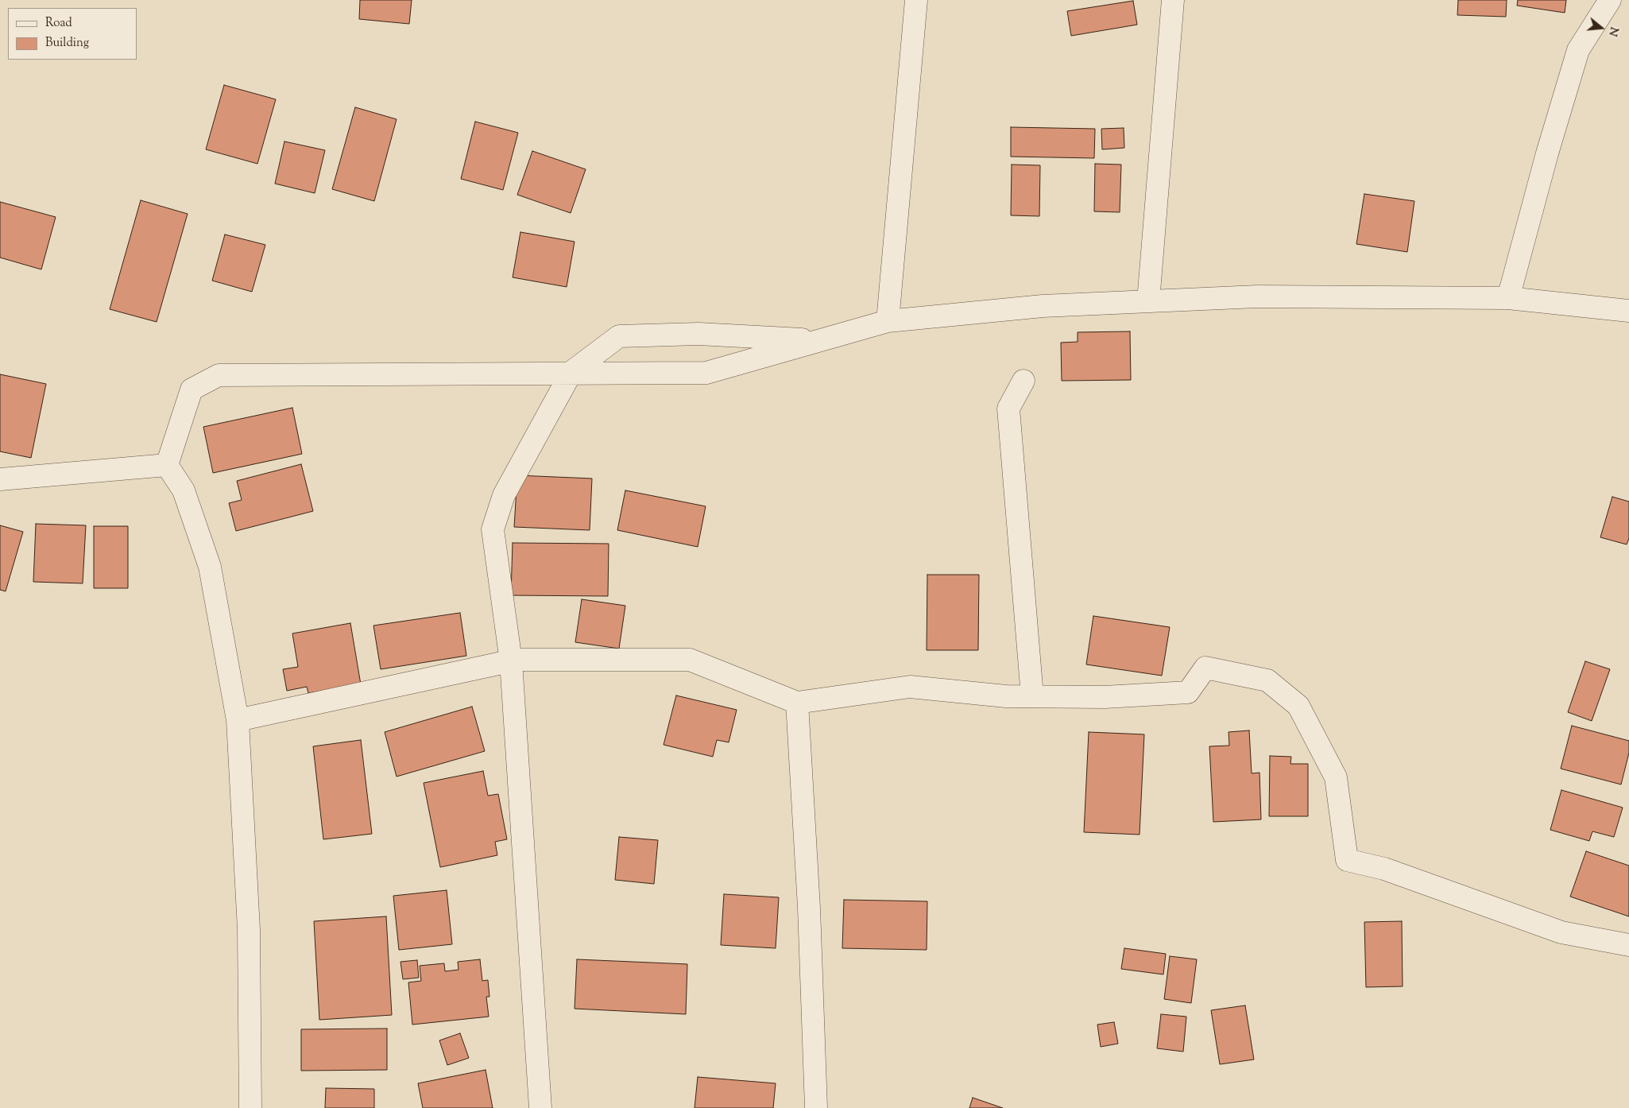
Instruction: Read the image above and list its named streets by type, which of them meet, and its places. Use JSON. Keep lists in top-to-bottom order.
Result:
{
  "legend": ["Road", "Building"],
  "north": "right"
}
